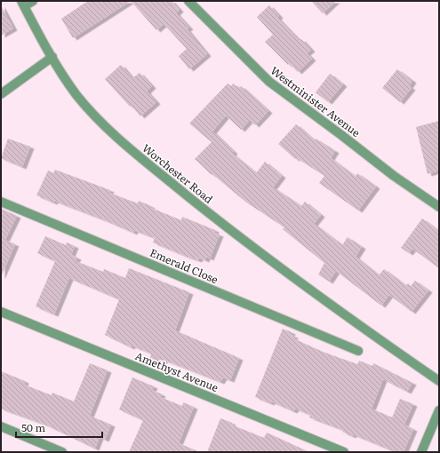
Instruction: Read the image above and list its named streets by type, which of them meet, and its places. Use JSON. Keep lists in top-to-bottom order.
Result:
{
  "streets": {
    "street": [
      "Westminister Avenue",
      "Worchester Road",
      "Emerald Close",
      "Amethyst Avenue"
    ]
  },
  "scale_bar": "50 m"
}
